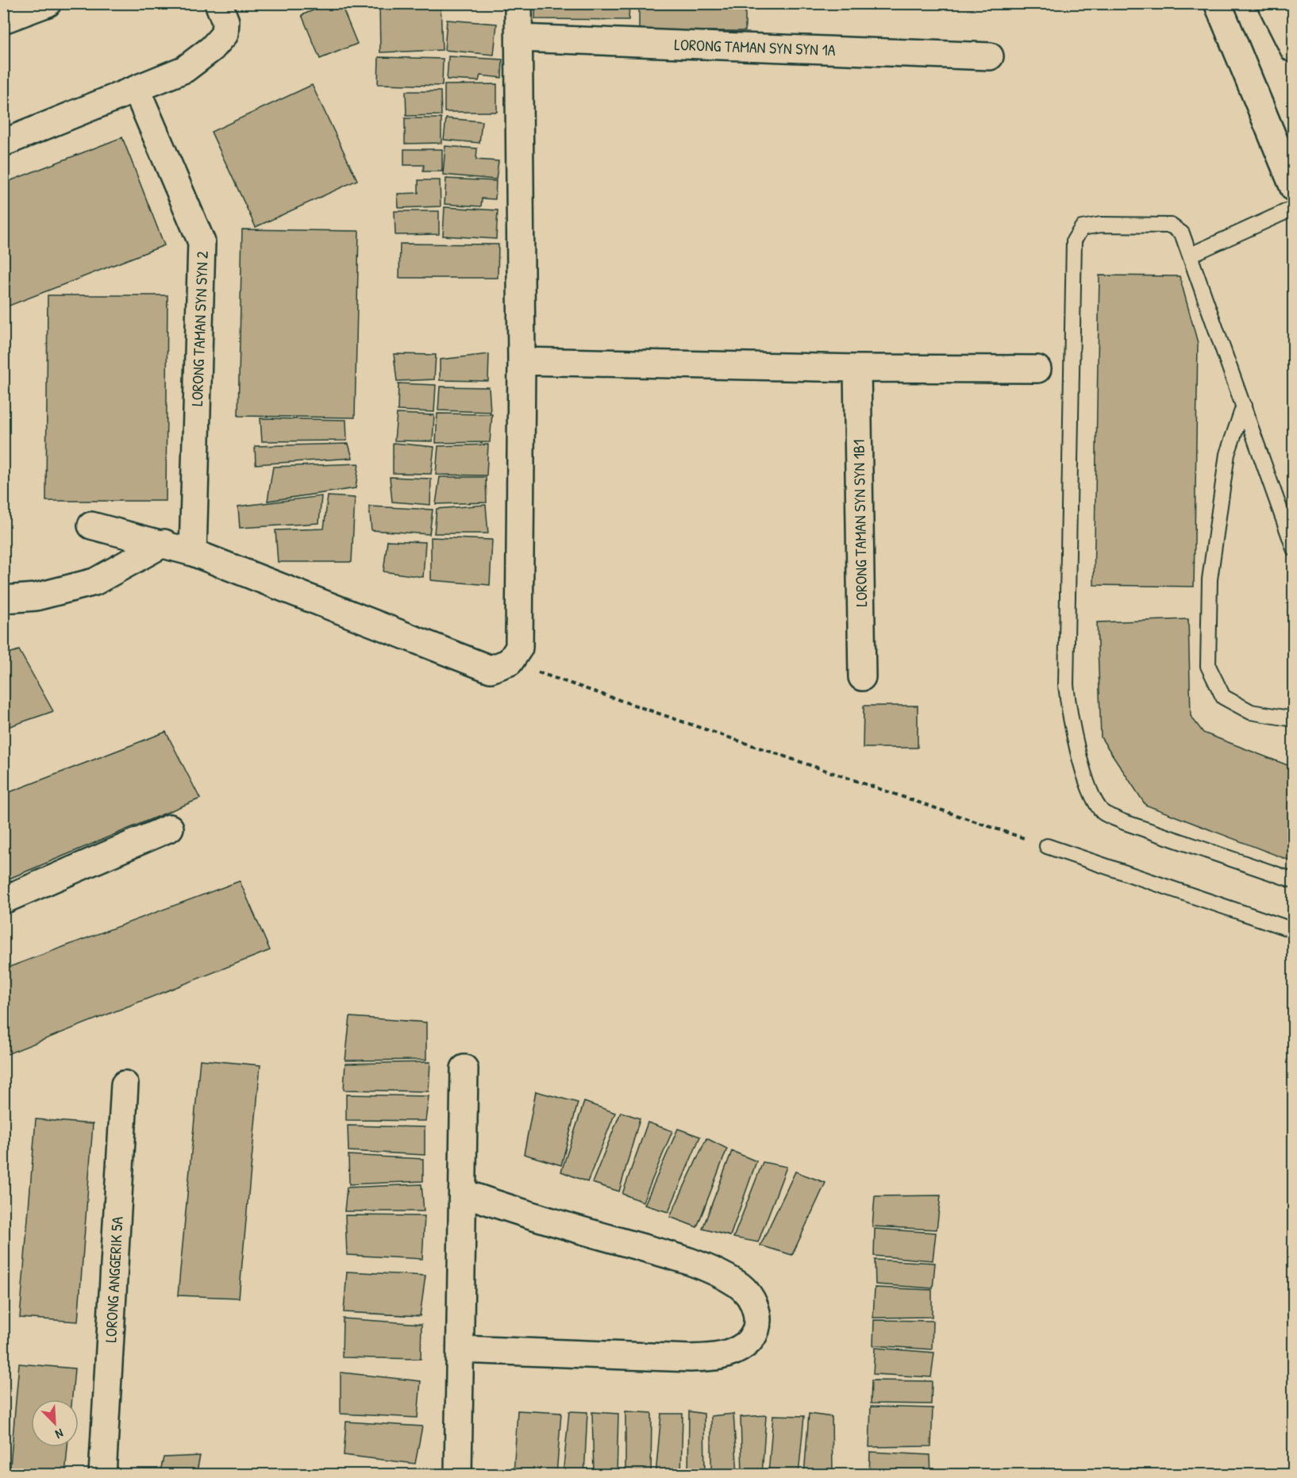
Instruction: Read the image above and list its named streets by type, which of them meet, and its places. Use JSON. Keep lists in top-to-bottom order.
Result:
{
  "streets": {
    "street": [
      "LORONG TAMAN SYN SYN 1A",
      "LORONG TAMAN SYN SYN 2",
      "LORONG TAMAN SYN SYN 1B1",
      "LORONG ANGGERIK 5A"
    ]
  },
  "north": "bottom right"
}
